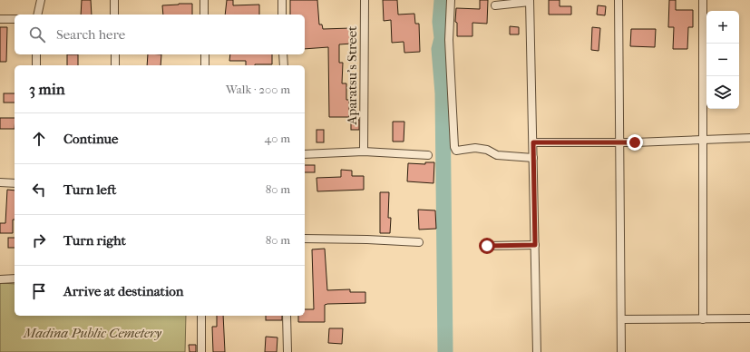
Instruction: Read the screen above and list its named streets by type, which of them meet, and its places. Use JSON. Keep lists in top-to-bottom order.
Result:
{
  "streets": {
    "street": ["Aparatsu’s Street"]
  },
  "parks": ["Madina Public Cemetery"],
  "page": {
    "map_buttons": ["+", "−"],
    "search": "Search here",
    "heading": ["3 min", "Walk · 200 m"],
    "list": [
      ["Continue", "40 m"],
      ["Turn left", "80 m"],
      ["Turn right", "80 m"],
      "Arrive at destination"
    ]
  }
}
